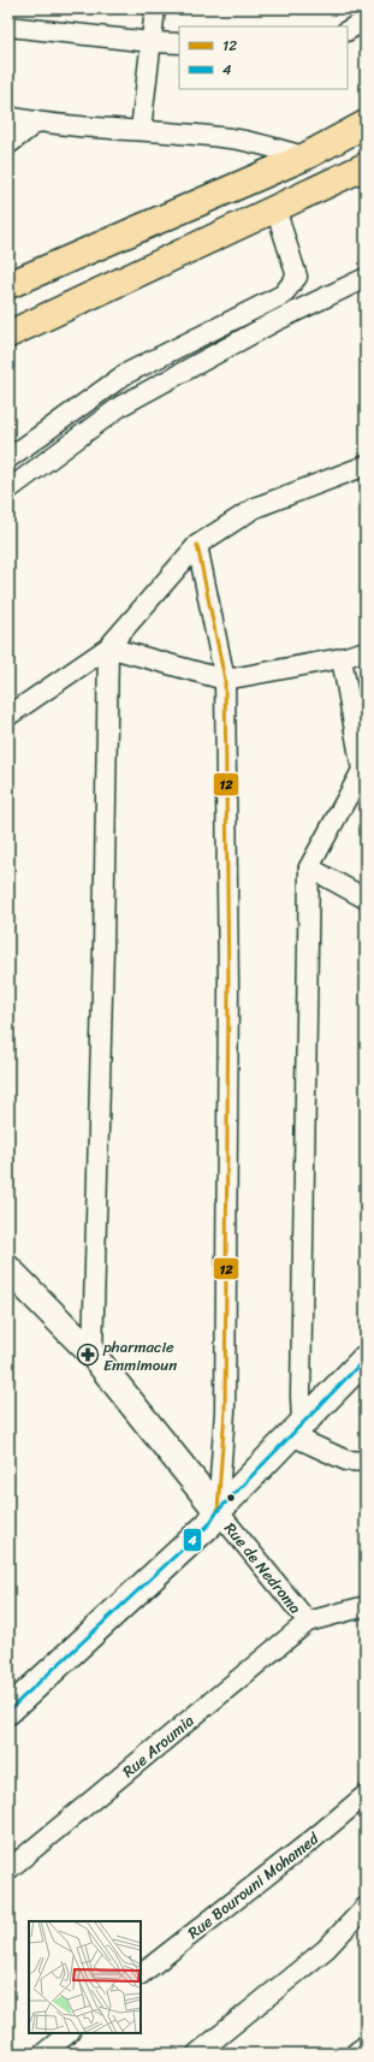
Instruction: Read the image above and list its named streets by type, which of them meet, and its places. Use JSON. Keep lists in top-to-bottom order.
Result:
{
  "streets": {
    "street": ["Rue de Nedroma", "Rue Aroumia", "Rue Bourouni Mohamed"]
  },
  "crossings": [
    ["Rue de Nedroma", "Rue Aroumia"]
  ],
  "places": {
    "pharmacy": ["pharmacie Emmimoun"]
  },
  "lines": ["transit line 12", "transit line 4"],
  "legend": ["12", "4"]
}
